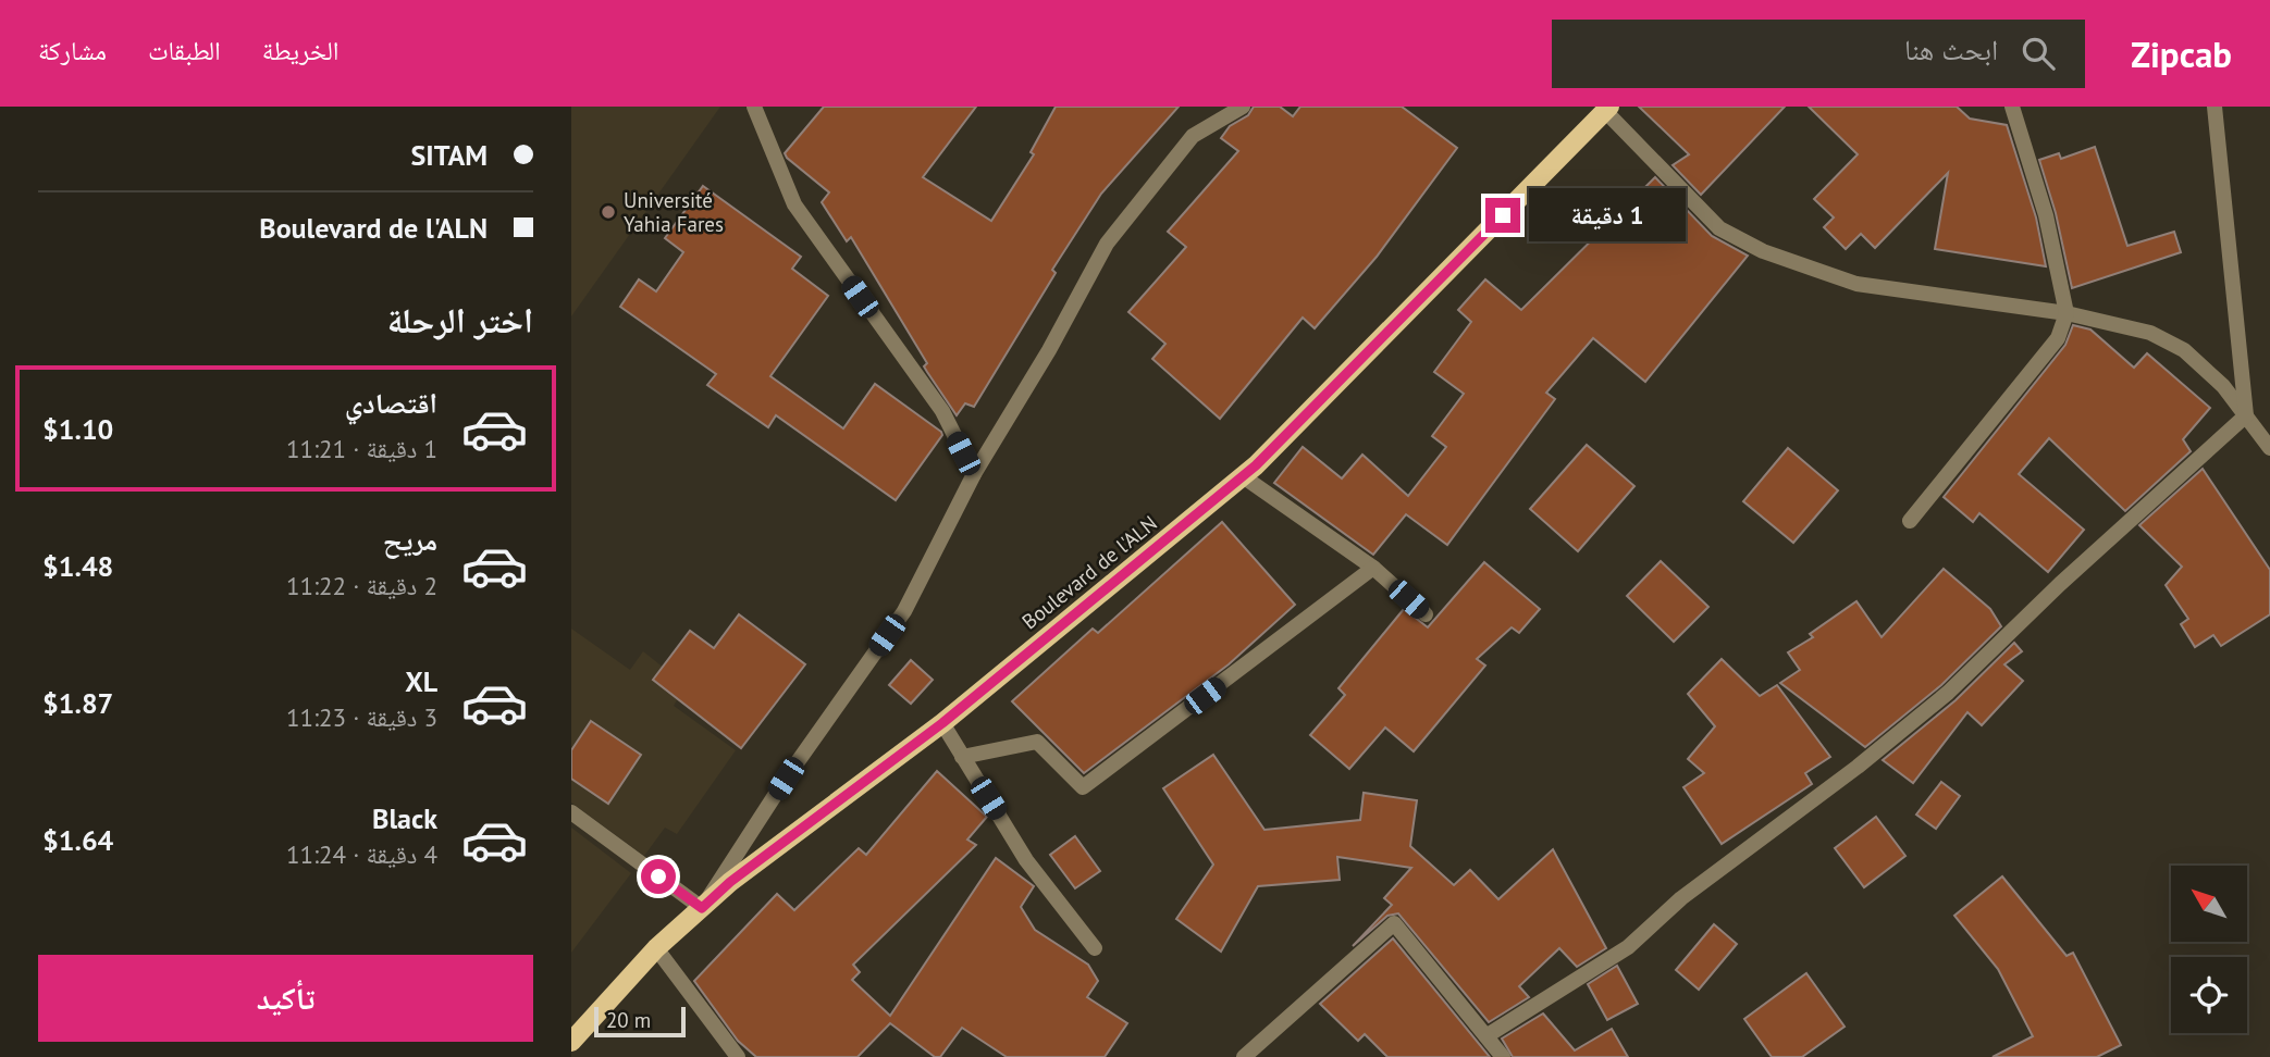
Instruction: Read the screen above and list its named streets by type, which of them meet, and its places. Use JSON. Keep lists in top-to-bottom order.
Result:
{
  "streets": {
    "main road": ["Boulevard de l'ALN"]
  },
  "places": ["Université Yahia Fares"],
  "scale_bar": "20 m",
  "north": "top left",
  "page": {
    "header": "Zipcab",
    "search": "ابحث هنا",
    "nav": ["الخريطة", "الطبقات", "مشاركة"],
    "banner": ["SITAM", "Boulevard de l'ALN"],
    "bubble": "1 دقيقة",
    "heading": "اختر الرحلة",
    "list": [
      {
        "name": "اقتصادي",
        "note": "1 دقيقة · 11:21",
        "value": "$1.10"
      },
      {
        "name": "مريح",
        "note": "2 دقيقة · 11:22",
        "value": "$1.48"
      },
      {
        "name": "XL",
        "note": "3 دقيقة · 11:23",
        "value": "$1.87"
      },
      {
        "name": "Black",
        "note": "4 دقيقة · 11:24",
        "value": "$1.64"
      }
    ],
    "buttons": "تأكيد",
    "scale": "20 m"
  }
}
